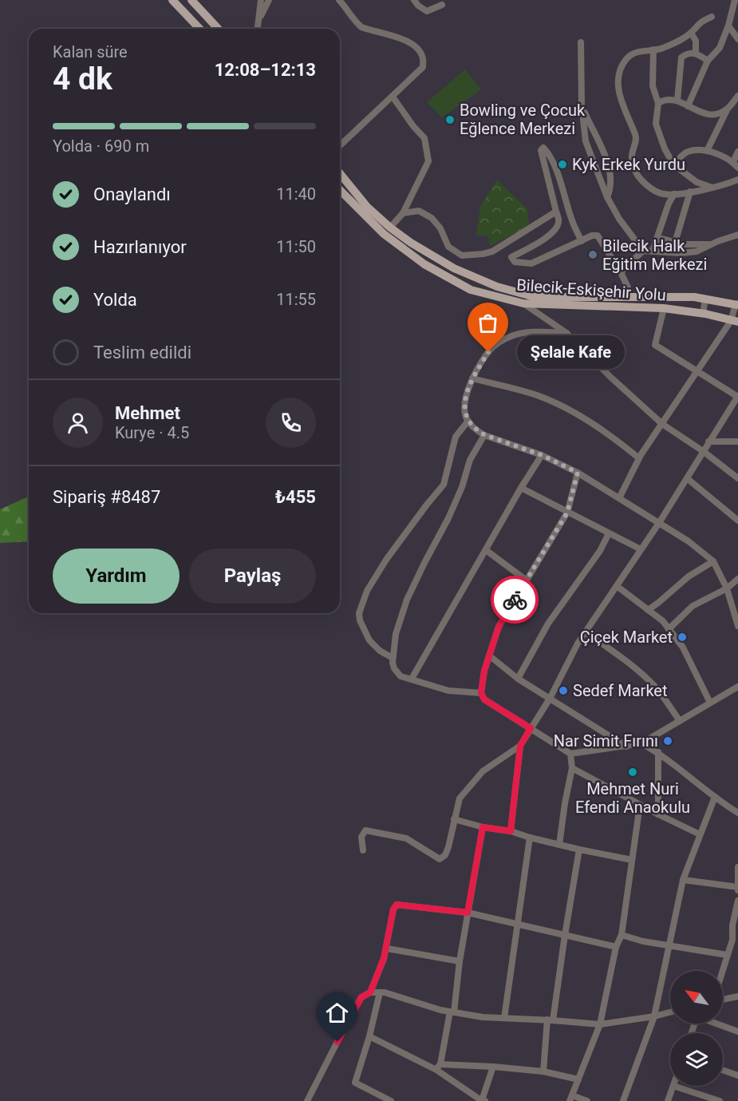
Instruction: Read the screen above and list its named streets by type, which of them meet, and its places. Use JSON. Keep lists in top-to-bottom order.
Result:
{
  "streets": {
    "main road": ["Bilecik-Eskişehir Yolu"]
  },
  "places": [
    "Bowling ve Çocuk Eğlence Merkezi",
    "Kyk Erkek Yurdu",
    "Bilecik Halk Eğitim Merkezi",
    "Şelale Kafe",
    "Çiçek Market",
    "Sedef Market",
    "Nar Simit Fırını",
    "Mehmet Nuri Efendi Anaokulu"
  ],
  "north": "top left",
  "page": {
    "heading": ["4 dk", "Kalan süre", "12:08–12:13"],
    "panel": [
      "Mehmet",
      "Kurye · 4.5",
      "Sipariş #8487",
      "₺455"
    ],
    "bar": "Yolda · 690 m",
    "list": [
      ["Onaylandı", "11:40"],
      ["Hazırlanıyor", "11:50"],
      ["Yolda", "11:55"],
      "Teslim edildi"
    ],
    "bubble": "Şelale Kafe",
    "buttons": ["Yardım", "Paylaş"]
  }
}
